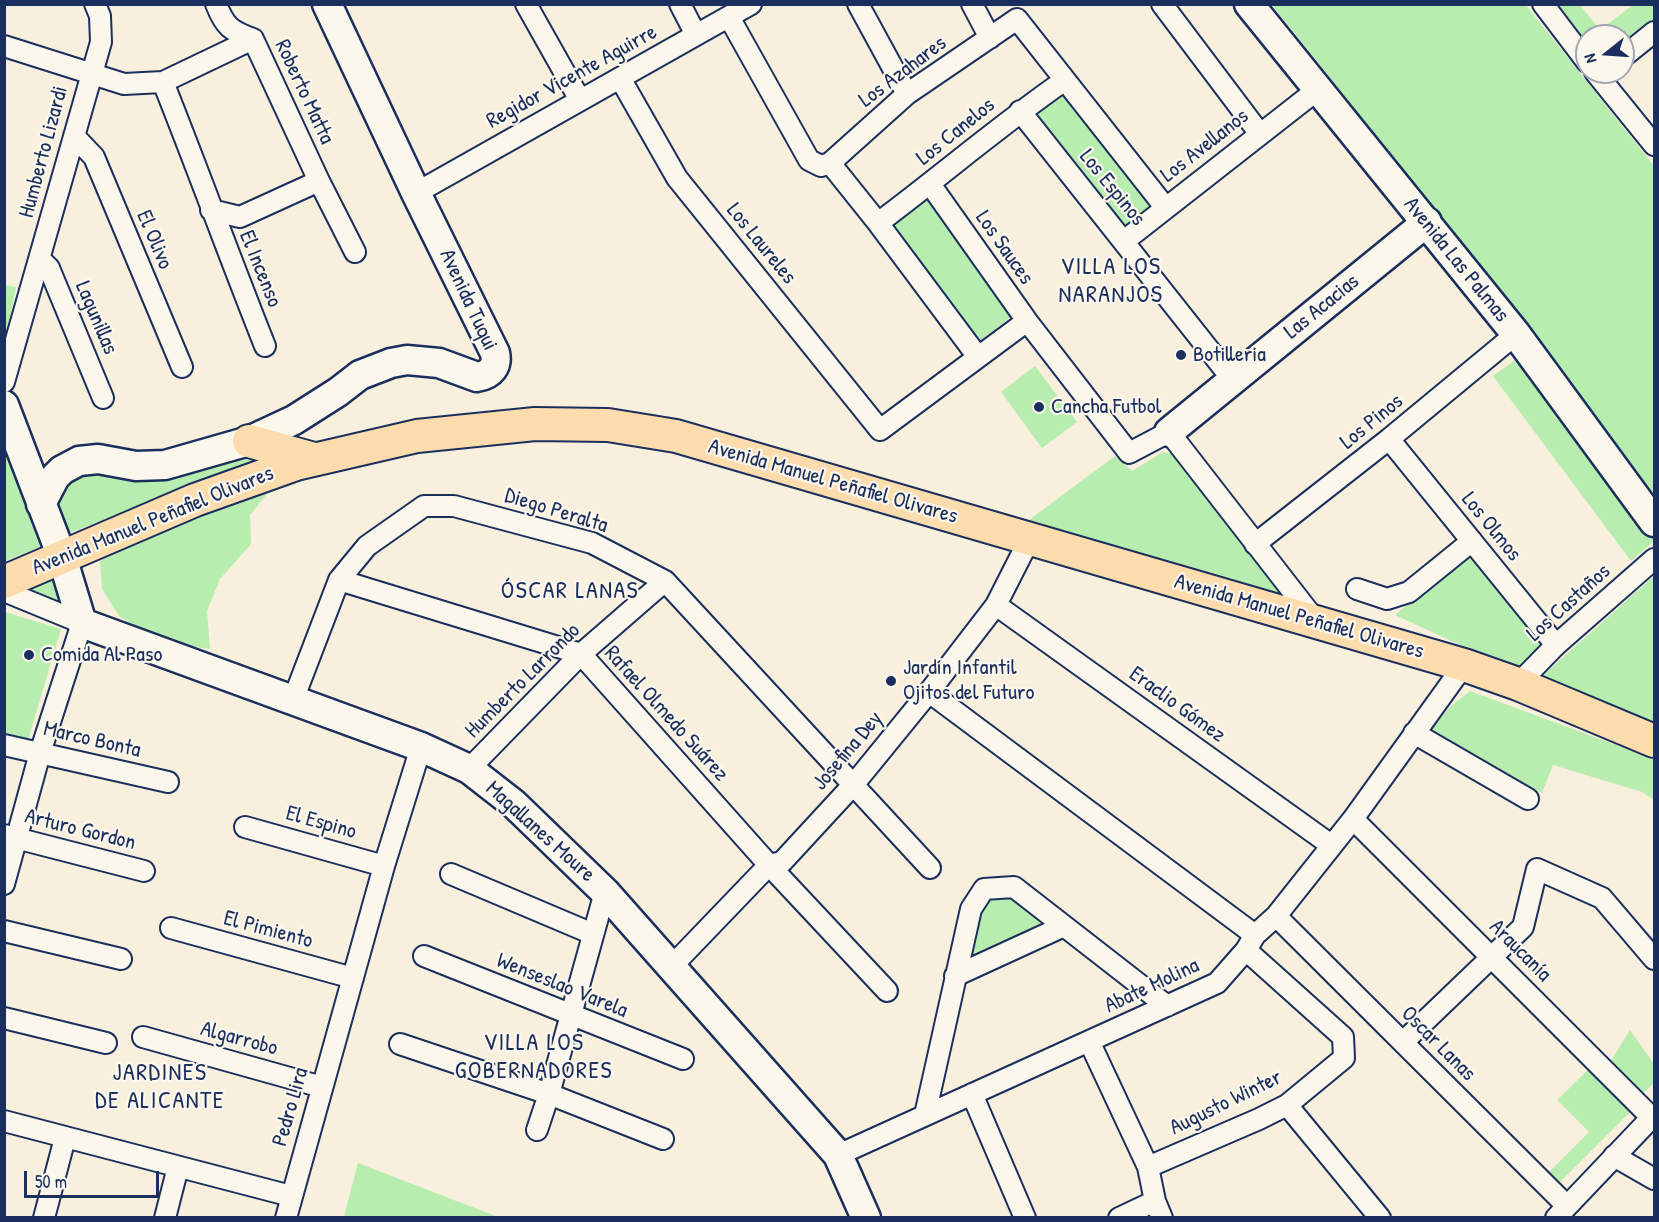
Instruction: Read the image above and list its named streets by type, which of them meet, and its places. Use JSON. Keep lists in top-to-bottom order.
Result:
{
  "streets": {
    "main road": ["Avenida Manuel Peñafiel Olivares"],
    "street": [
      "Los Azahares",
      "Regidor Vicente Aguirre",
      "Roberto Matta",
      "Los Canelos",
      "Los Avellanos",
      "Humberto Lizardi",
      "Los Espinos",
      "El Olivo",
      "Los Laureles",
      "Los Sauces",
      "Avenida Las Palmas",
      "El Incenso",
      "Avenida Tuqui",
      "Las Acacias",
      "Lagunillas",
      "Los Pinos",
      "Diego Peralta",
      "Los Olmos",
      "Los Castaños",
      "Humberto Larrondo",
      "Eraclio Gómez",
      "Rafael Olmedo Suárez",
      "Marco Bonta",
      "Josefina Dey",
      "El Espino",
      "Arturo Gordon",
      "Magallanes Moure",
      "El Pimiento",
      "Araucanía",
      "Wenseslao Varela",
      "Abate Molina",
      "Algarrobo",
      "Oscar Lanas",
      "Augusto Winter",
      "Pedro Lira"
    ]
  },
  "crossings": [
    ["Los Azahares", "Los Espinos"],
    ["Regidor Vicente Aguirre", "Los Laureles"],
    ["Regidor Vicente Aguirre", "Avenida Tuqui"],
    ["Los Canelos", "Los Espinos"],
    ["Los Canelos", "Los Sauces"],
    ["Los Avellanos", "Los Espinos"],
    ["Los Avellanos", "Avenida Las Palmas"],
    ["Humberto Lizardi", "El Olivo"],
    ["Humberto Lizardi", "Lagunillas"],
    ["Los Espinos", "Las Acacias"],
    ["Los Sauces", "Las Acacias"],
    ["Avenida Las Palmas", "Las Acacias"],
    ["Avenida Las Palmas", "Los Pinos"],
    ["Los Pinos", "Los Olmos"],
    ["Avenida Manuel Peñafiel Olivares", "Los Castaños"],
    ["Avenida Manuel Peñafiel Olivares", "Josefina Dey"],
    ["Avenida Manuel Peñafiel Olivares", "Abate Molina"],
    ["Diego Peralta", "Humberto Larrondo"],
    ["Diego Peralta", "Rafael Olmedo Suárez"],
    ["Diego Peralta", "Josefina Dey"],
    ["Diego Peralta", "Magallanes Moure"],
    ["Los Olmos", "Los Castaños"],
    ["Humberto Larrondo", "Rafael Olmedo Suárez"],
    ["Humberto Larrondo", "Magallanes Moure"],
    ["Eraclio Gómez", "Josefina Dey"],
    ["Eraclio Gómez", "Abate Molina"],
    ["Rafael Olmedo Suárez", "Josefina Dey"],
    ["Josefina Dey", "Magallanes Moure"],
    ["El Espino", "Pedro Lira"],
    ["Magallanes Moure", "Abate Molina"],
    ["Magallanes Moure", "Pedro Lira"],
    ["El Pimiento", "Pedro Lira"],
    ["Araucanía", "Abate Molina"],
    ["Abate Molina", "Oscar Lanas"],
    ["Abate Molina", "Augusto Winter"],
    ["Algarrobo", "Pedro Lira"]
  ],
  "districts": [
    "VILLA LOS NARANJOS",
    "ÓSCAR LANAS",
    "VILLA LOS GOBERNADORES",
    "JARDINES DE ALICANTE"
  ],
  "places": [
    "Botilleria",
    "Cancha Futbol",
    "Comida Al Paso",
    "Jardín Infantil Ojitos del Futuro"
  ],
  "scale_bar": "50 m",
  "north": "left"
}
